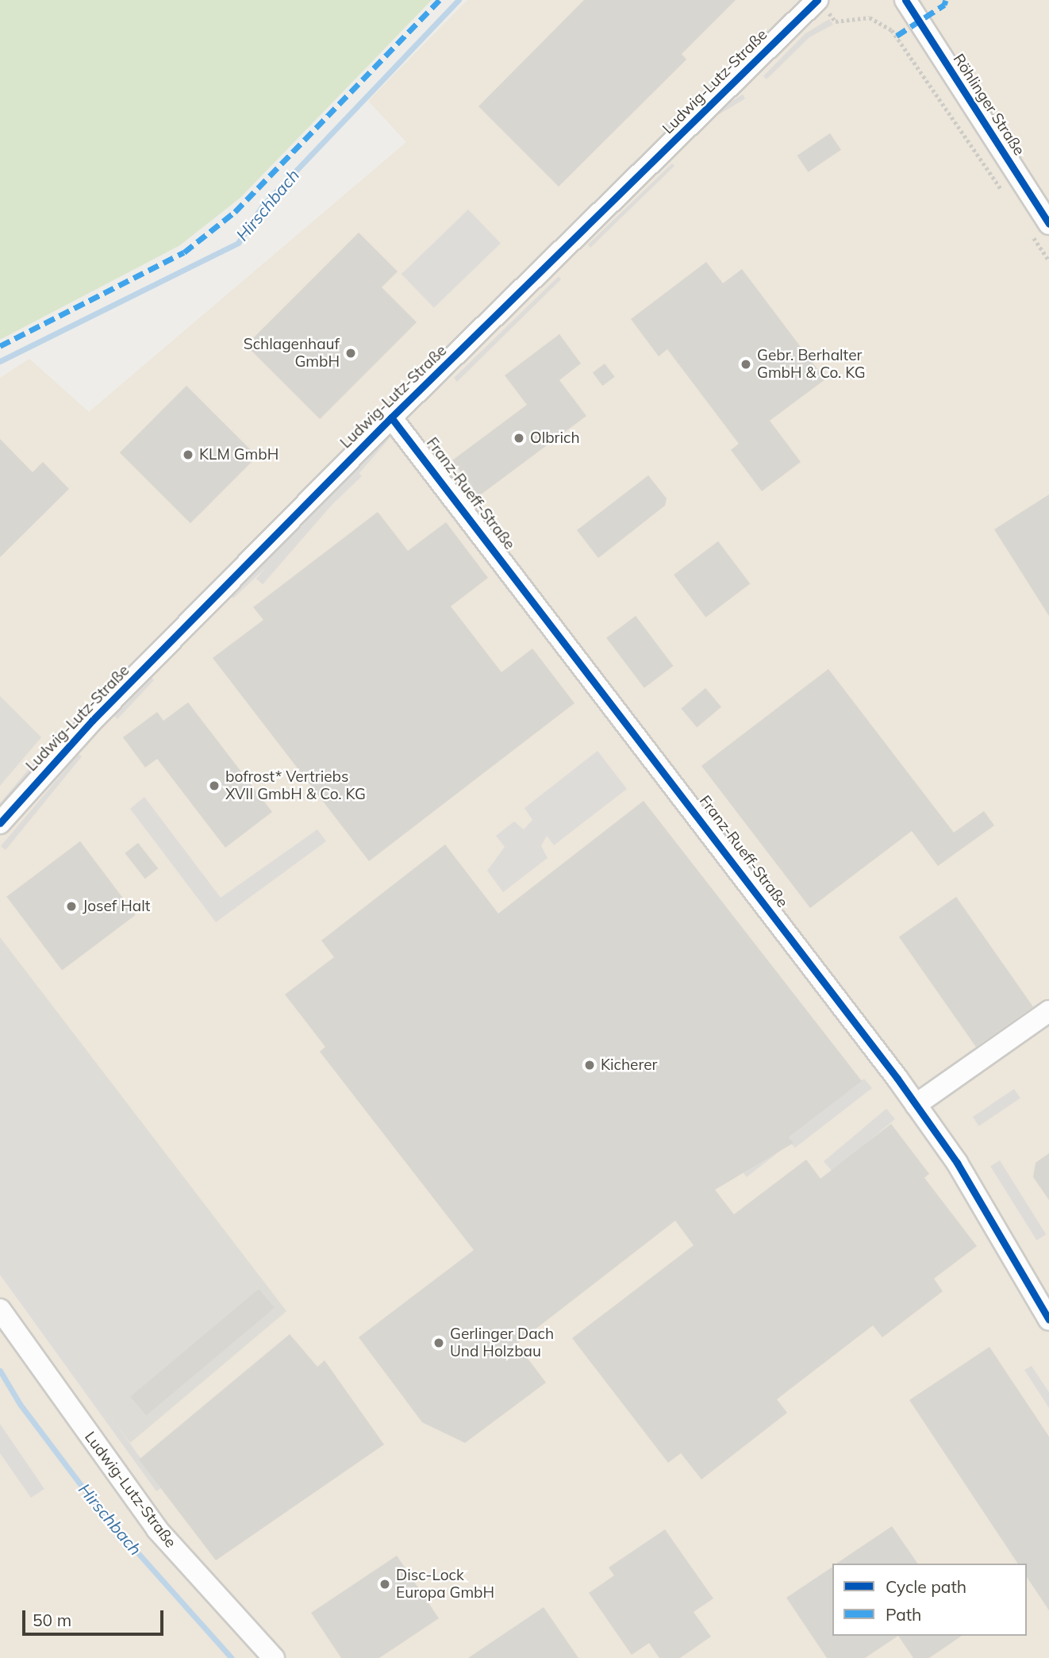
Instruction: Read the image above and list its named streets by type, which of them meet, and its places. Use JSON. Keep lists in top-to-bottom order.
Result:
{
  "streets": {
    "street": ["Ludwig-Lutz-Straße", "Röhlinger Straße", "Franz-Rueff-Straße"]
  },
  "crossings": [
    ["Ludwig-Lutz-Straße", "Franz-Rueff-Straße"]
  ],
  "water": ["Hirschbach"],
  "places": [
    "Schlagenhauf GmbH",
    "Gebr. Berhalter GmbH & Co. KG",
    "Olbrich",
    "KLM GmbH",
    "bofrost* Vertriebs XVII GmbH & Co. KG",
    "Josef Halt",
    "Kicherer",
    "Gerlinger Dach Und Holzbau",
    "Disc-Lock Europa GmbH"
  ],
  "legend": ["Cycle path", "Path"],
  "scale_bar": "50 m"
}
